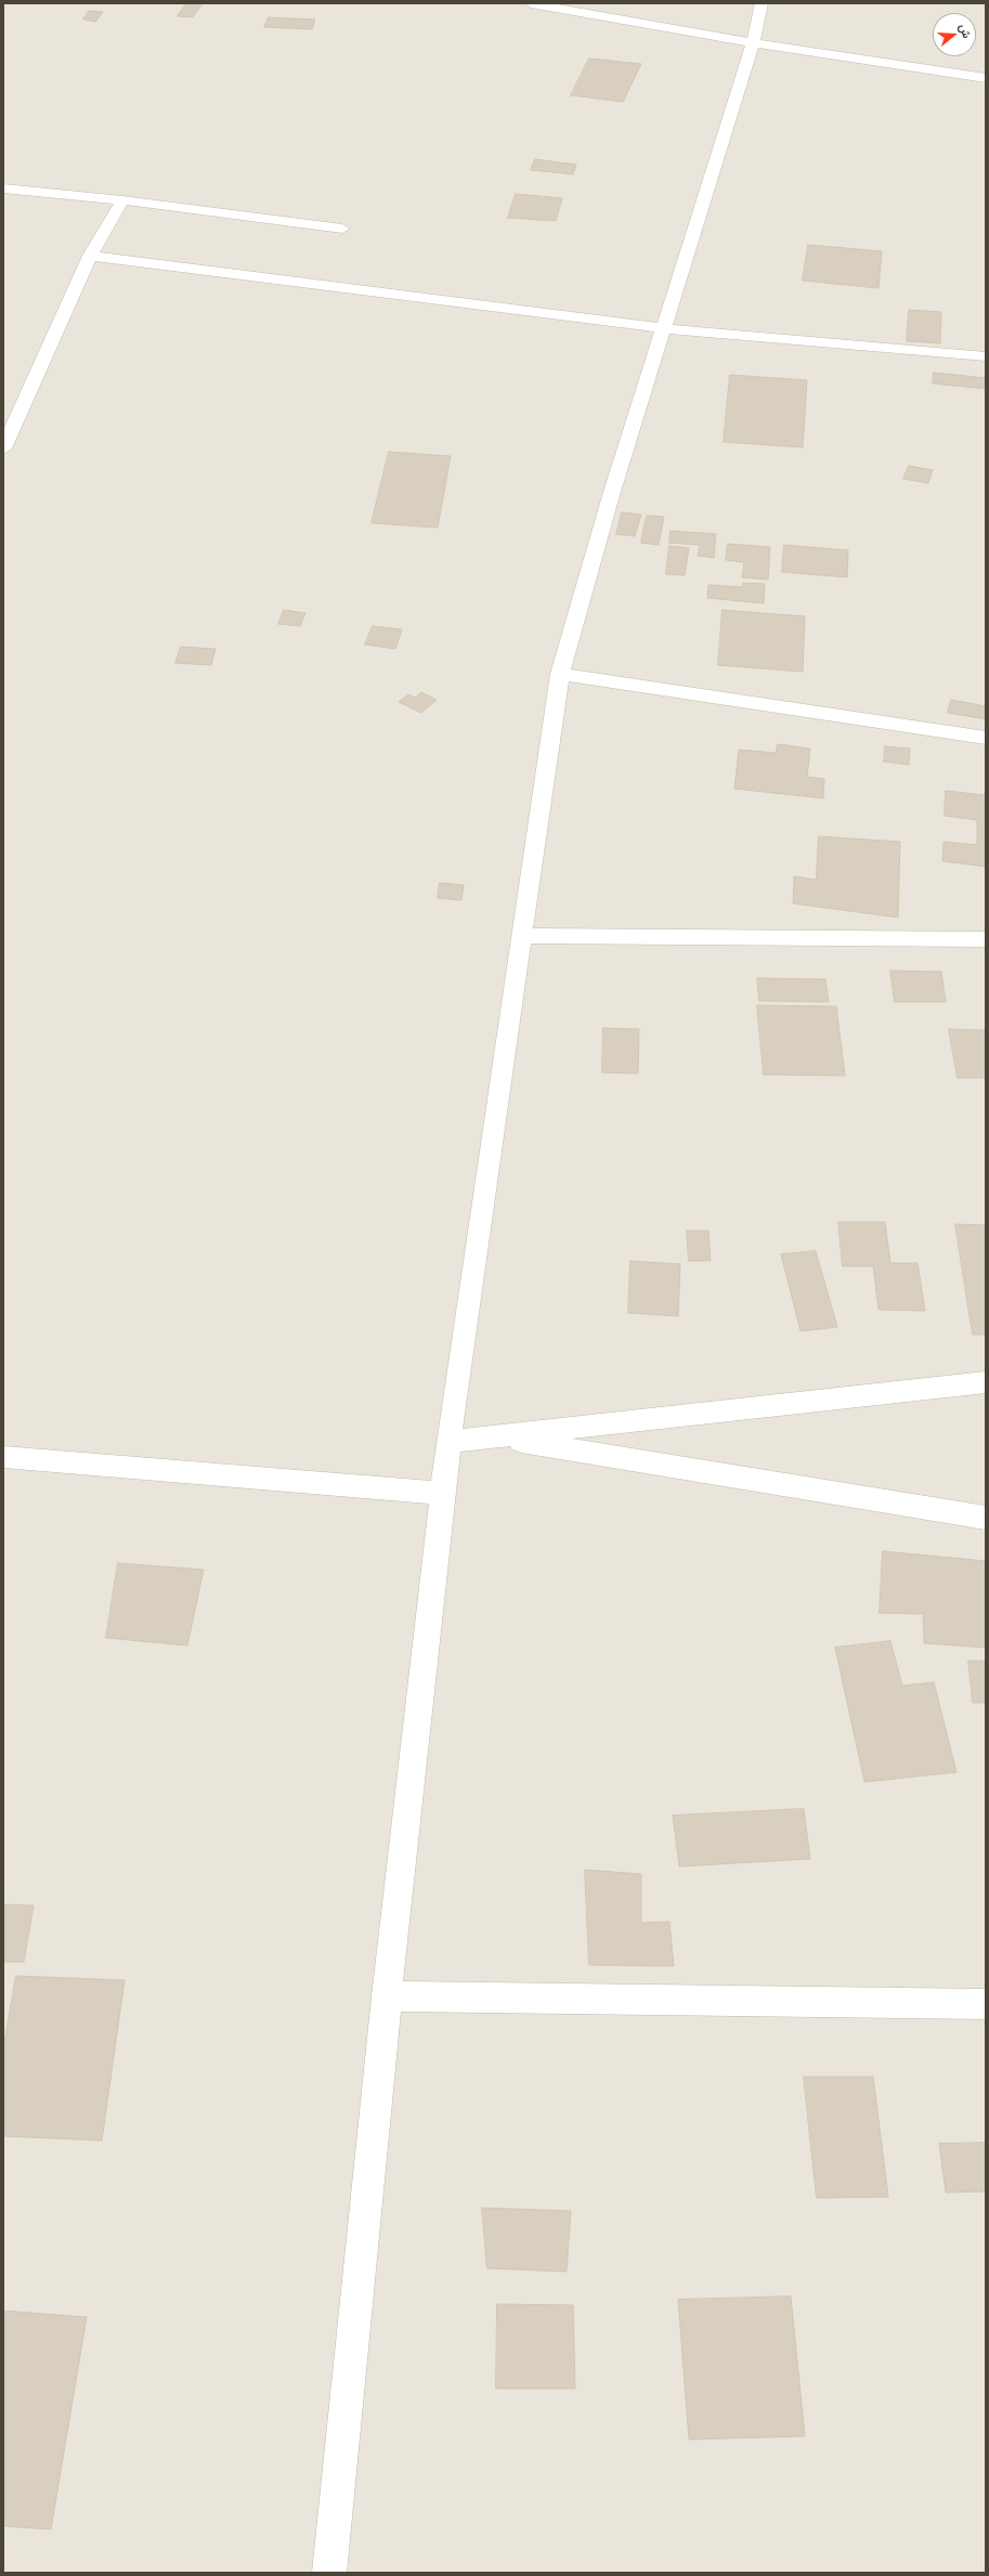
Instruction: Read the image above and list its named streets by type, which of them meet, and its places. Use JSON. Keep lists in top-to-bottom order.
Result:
{
  "north": "right"
}
